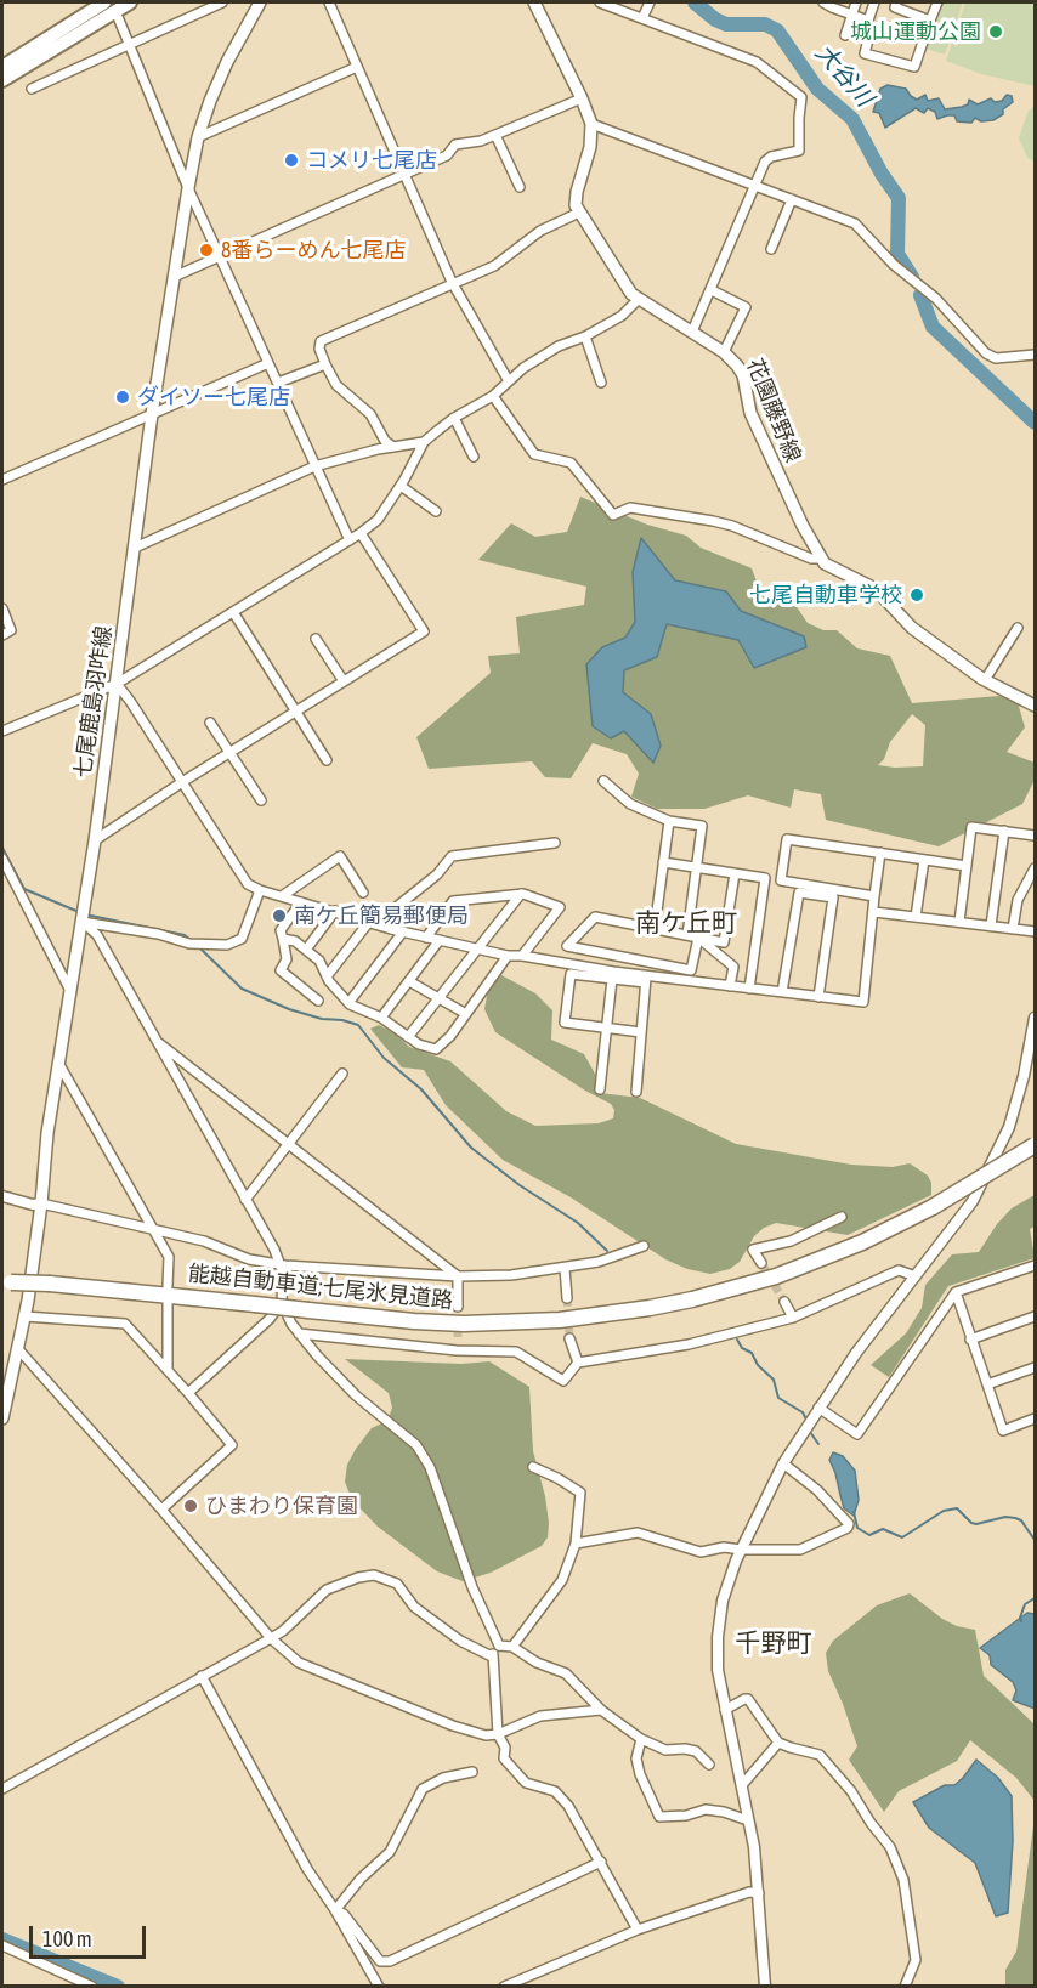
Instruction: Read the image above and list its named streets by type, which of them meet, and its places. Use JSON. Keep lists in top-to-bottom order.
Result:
{
  "streets": {
    "highway": ["能越自動車道;七尾氷見道路"],
    "main road": ["花園藤野線", "七尾鹿島羽咋線"]
  },
  "districts": ["南ケ丘町", "千野町"],
  "water": ["大谷川"],
  "places": [
    "城山運動公園",
    "コメリ七尾店",
    "8番らーめん七尾店",
    "ダイソー七尾店",
    "七尾自動車学校",
    "南ケ丘簡易郵便局",
    "ひまわり保育園"
  ],
  "scale_bar": "100 m"
}
